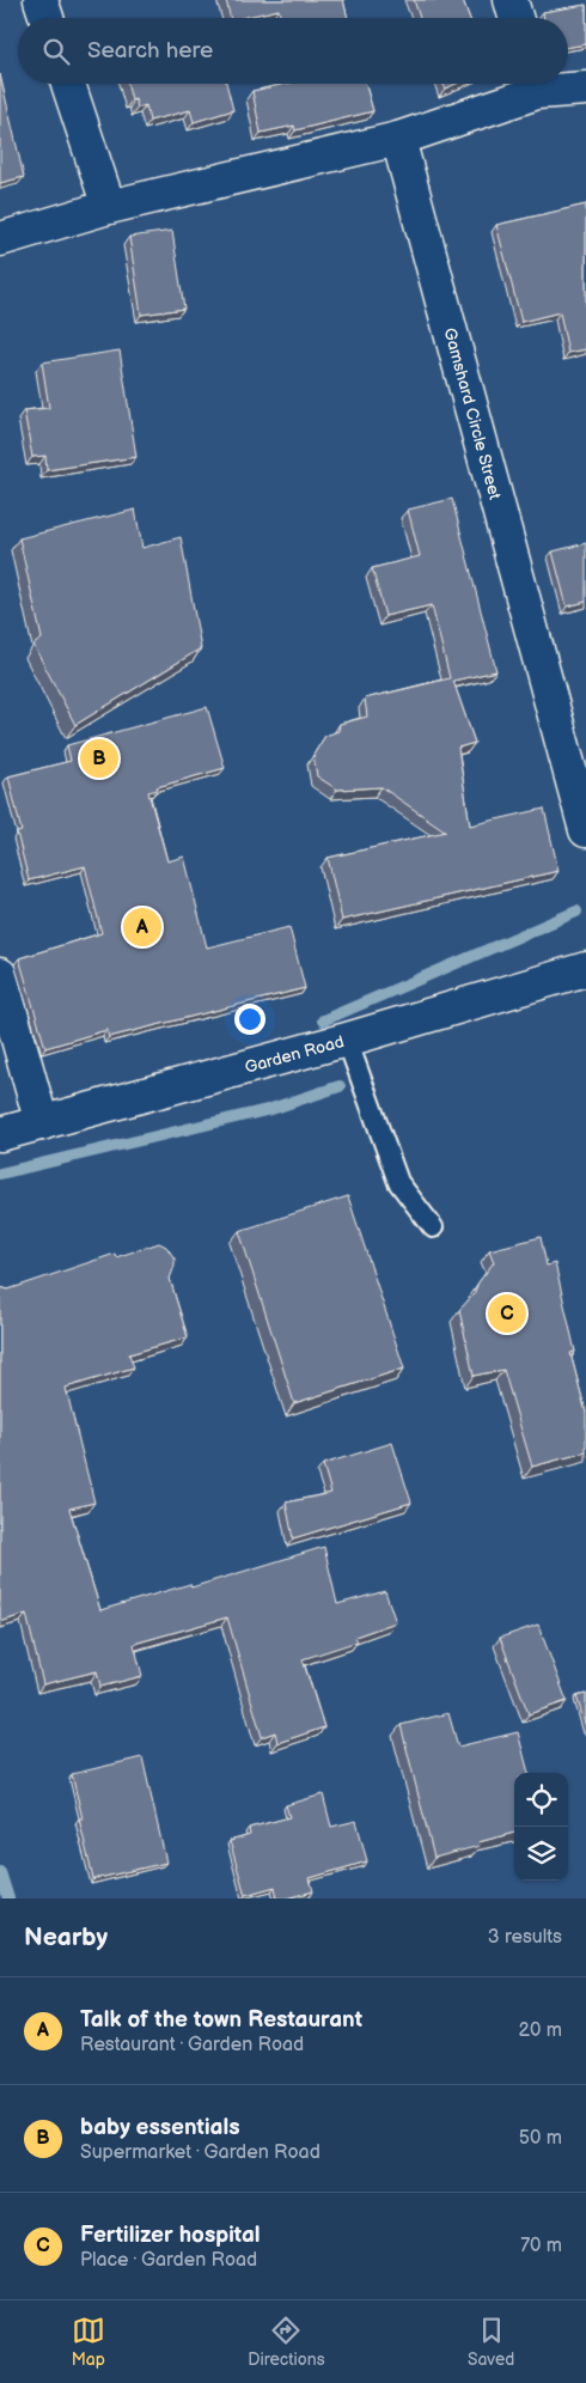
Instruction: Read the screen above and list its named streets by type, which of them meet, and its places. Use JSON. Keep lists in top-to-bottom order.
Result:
{
  "streets": {
    "street": ["Gamshard Circle Street", "Garden Road"]
  },
  "page": {
    "search": "Search here",
    "pins": ["B", "A", "C"],
    "heading": ["Nearby", "3 results"],
    "list": [
      {
        "mark": "A",
        "name": "Talk of the town Restaurant",
        "note": "Restaurant · Garden Road",
        "value": "20 m"
      },
      {
        "mark": "B",
        "name": "baby essentials",
        "note": "Supermarket · Garden Road",
        "value": "50 m"
      },
      {
        "mark": "C",
        "name": "Fertilizer hospital",
        "note": "Place · Garden Road",
        "value": "70 m"
      }
    ],
    "nav": ["Map", "Directions", "Saved"]
  }
}
